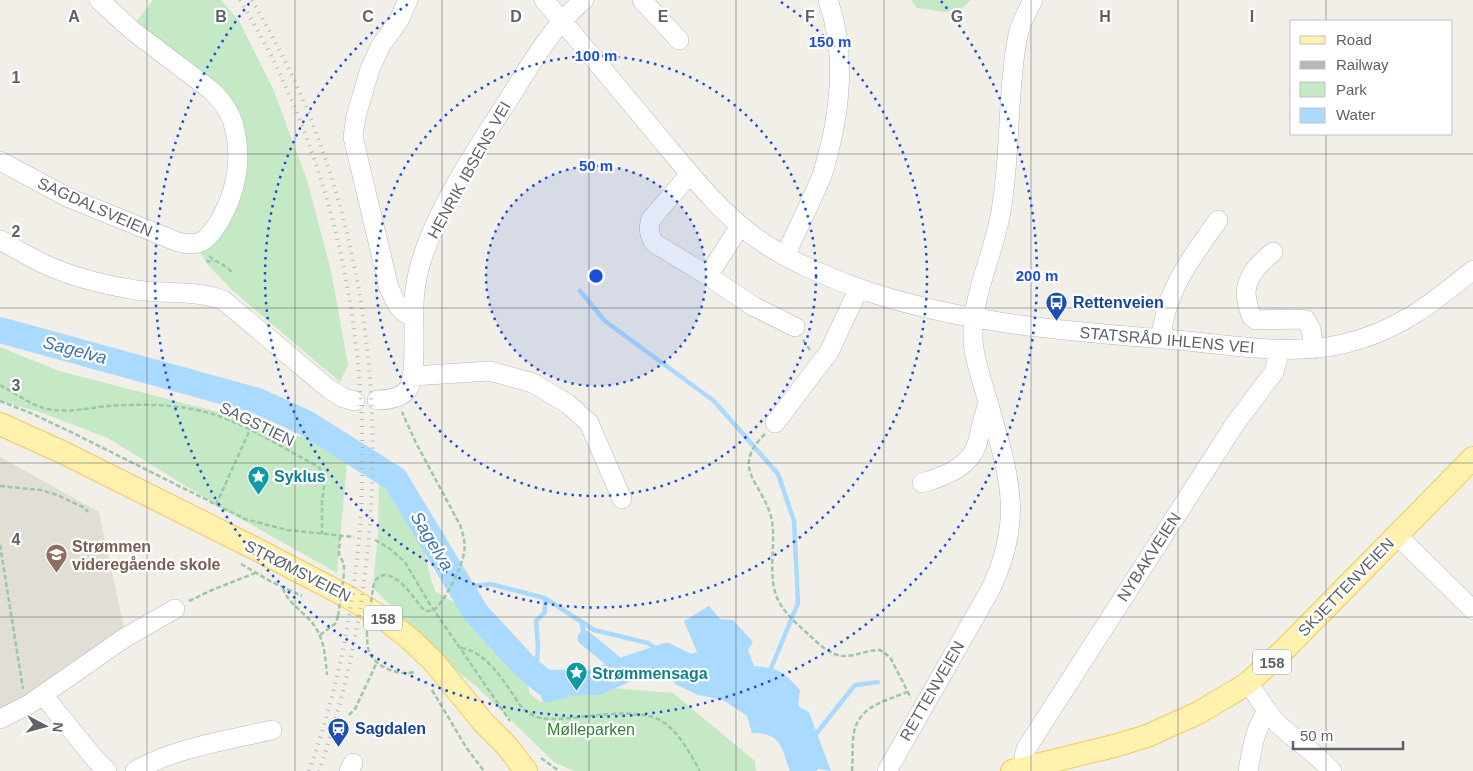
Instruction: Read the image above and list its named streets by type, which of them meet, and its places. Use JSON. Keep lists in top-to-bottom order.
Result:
{
  "streets": {
    "main road": ["STRØMSVEIEN", "SKJETTENVEIEN", "158"],
    "street": [
      "HENRIK IBSENS VEI",
      "SAGDALSVEIEN",
      "STATSRÅD IHLENS VEI",
      "NYBAKVEIEN",
      "RETTENVEIEN"
    ],
    "path": ["SAGSTIEN"]
  },
  "crossings": [
    ["HENRIK IBSENS VEI", "STATSRÅD IHLENS VEI"],
    ["STATSRÅD IHLENS VEI", "NYBAKVEIEN"],
    ["STATSRÅD IHLENS VEI", "RETTENVEIEN"],
    ["NYBAKVEIEN", "SKJETTENVEIEN"]
  ],
  "water": ["Sagelva"],
  "parks": ["Mølleparken"],
  "places": {
    "bus stop": ["Rettenveien"],
    "place": ["Syklus", "Strømmensaga"],
    "school or university": ["Strømmen videregående skole"],
    "station": ["Sagdalen"]
  },
  "legend": [
    "Road",
    "Railway",
    "Park",
    "Water"
  ],
  "scale_bar": "50 m",
  "north": "right",
  "grid": {
    "columns": [
      "A",
      "B",
      "C",
      "D",
      "E",
      "F",
      "G",
      "H",
      "I"
    ],
    "rows": [
      "1",
      "2",
      "3",
      "4"
    ]
  },
  "rings": [
    "150 m",
    "100 m",
    "50 m",
    "200 m"
  ]
}
